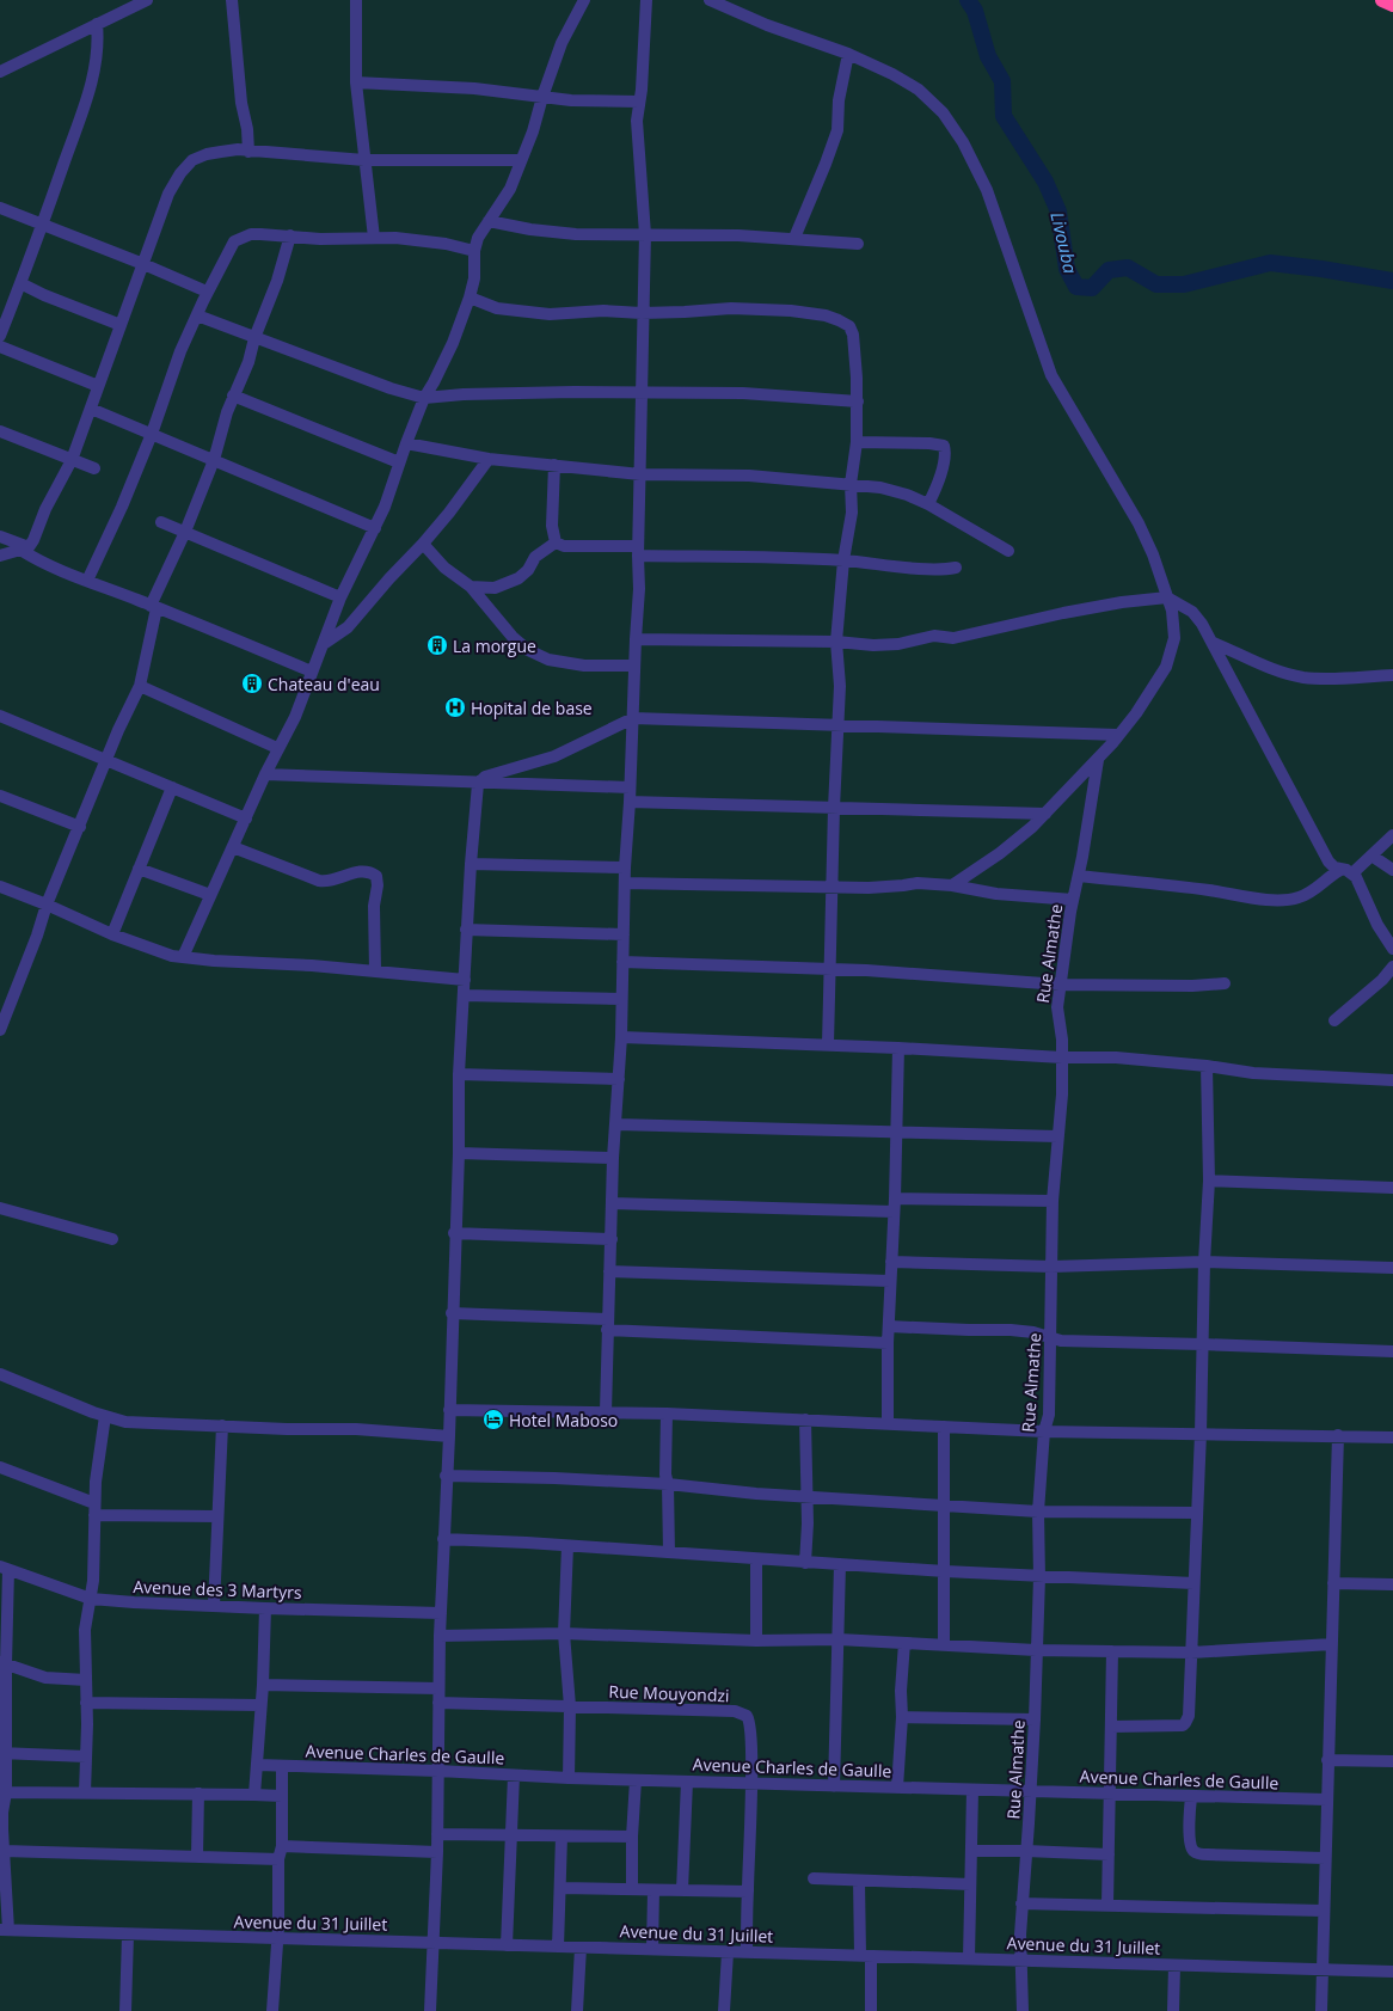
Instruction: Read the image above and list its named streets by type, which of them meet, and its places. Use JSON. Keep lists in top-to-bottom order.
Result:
{
  "streets": {
    "street": [
      "Rue Almathe",
      "Avenue des 3 Martyrs",
      "Rue Mouyondzi",
      "Avenue Charles de Gaulle",
      "Avenue du 31 Juillet"
    ]
  },
  "crossings": [
    ["Rue Almathe", "Avenue Charles de Gaulle"],
    ["Rue Almathe", "Avenue du 31 Juillet"],
    ["Rue Mouyondzi", "Avenue Charles de Gaulle"],
    ["Rue Mouyondzi", "Avenue du 31 Juillet"]
  ],
  "water": ["Livouba"],
  "places": {
    "building": ["La morgue", "Chateau d'eau"],
    "hospital": ["Hopital de base"],
    "hotel": ["Hotel Maboso"]
  }
}
